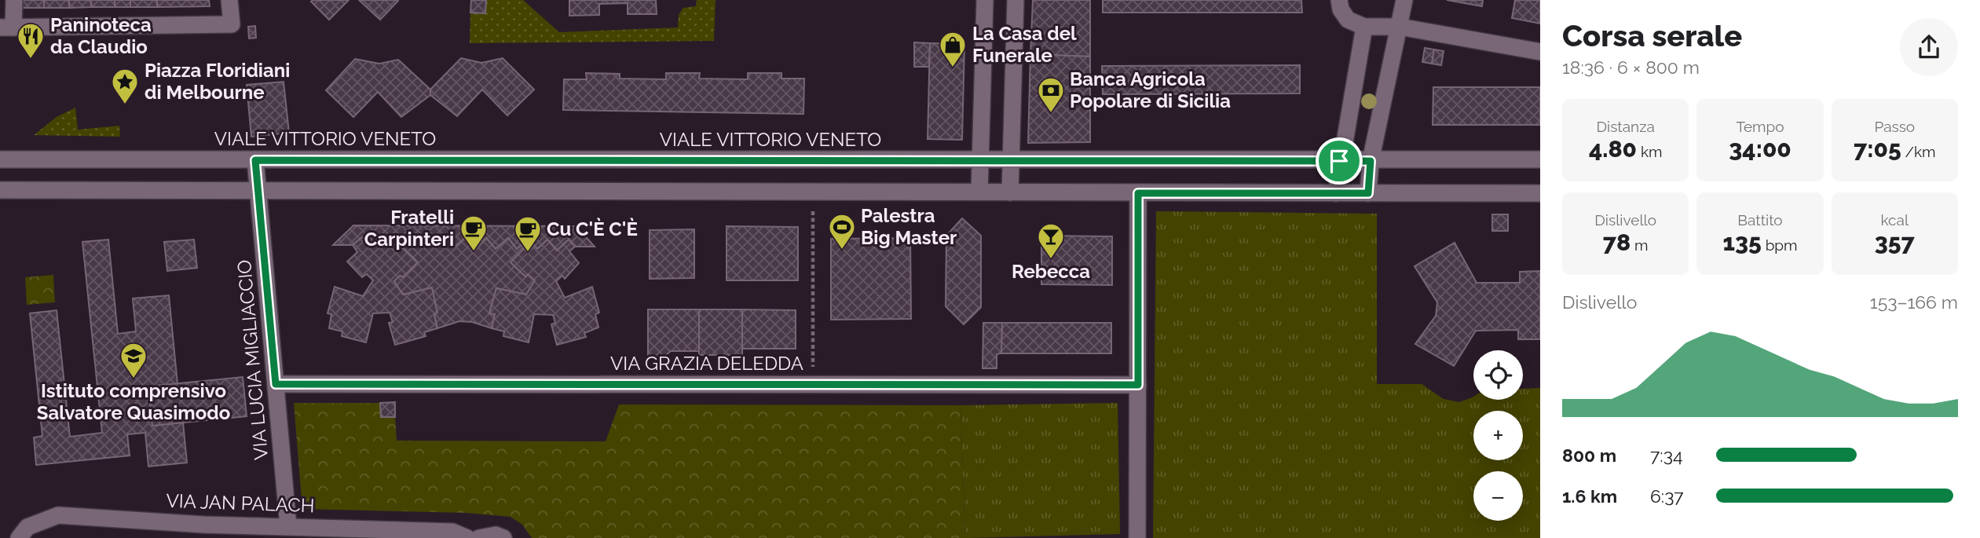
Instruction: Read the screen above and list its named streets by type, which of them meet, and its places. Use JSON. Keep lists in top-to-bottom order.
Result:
{
  "streets": {
    "street": [
      "VIALE VITTORIO VENETO",
      "VIA LUCIA MIGLIACCIO",
      "VIA GRAZIA DELEDDA",
      "VIA JAN PALACH"
    ]
  },
  "crossings": [
    ["VIALE VITTORIO VENETO", "VIA LUCIA MIGLIACCIO"],
    ["VIA LUCIA MIGLIACCIO", "VIA GRAZIA DELEDDA"],
    ["VIA LUCIA MIGLIACCIO", "VIA JAN PALACH"]
  ],
  "places": {
    "restaurant": ["Paninoteca da Claudio"],
    "shop": ["La Casa del Funerale"],
    "place": ["Piazza Floridiani di Melbourne"],
    "bank": ["Banca Agricola Popolare di Sicilia"],
    "sports": ["Palestra Big Master"],
    "cafe": ["Fratelli Carpinteri", "Cu C'È C'È"],
    "bar": ["Rebecca"],
    "school or university": ["Istituto comprensivo Salvatore Quasimodo"]
  },
  "page": {
    "heading": ["Corsa serale", "18:36 · 6 × 800 m"],
    "stats": [
      ["Distanza", "4.80 km"],
      ["Tempo", "34:00"],
      ["Passo", "7:05 /km"],
      ["Dislivello", "78 m"],
      ["Battito", "135 bpm"],
      ["kcal", "357"]
    ],
    "chart": ["Dislivello", "153–166 m"],
    "map_buttons": ["+", "−"],
    "list": [
      {
        "name": "800 m",
        "note": "7:34"
      },
      {
        "name": "1.6 km",
        "note": "6:37"
      }
    ]
  }
}
